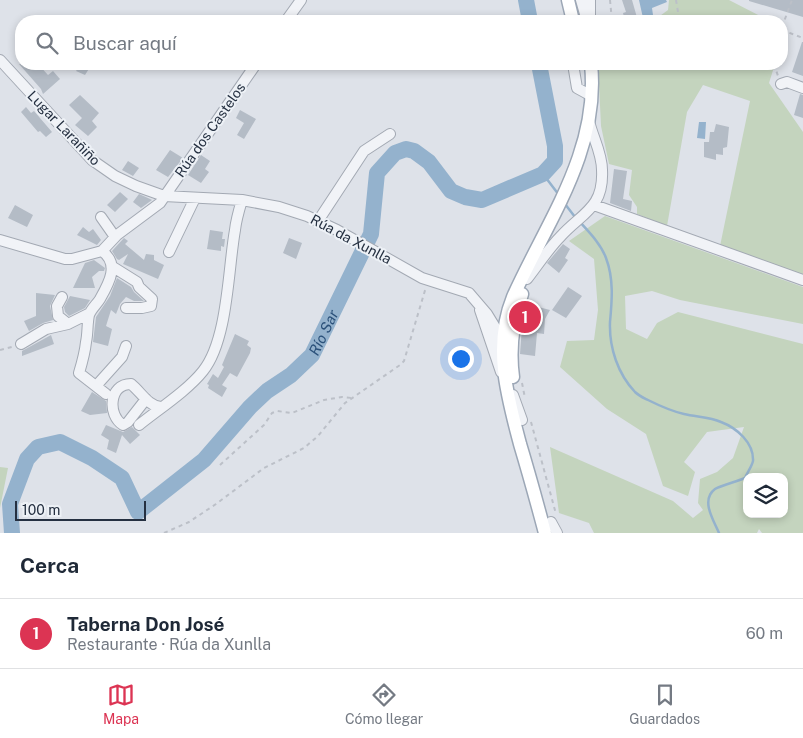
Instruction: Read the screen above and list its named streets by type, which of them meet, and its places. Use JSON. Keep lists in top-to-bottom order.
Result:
{
  "streets": {
    "street": ["Lugar Larañiño", "Rúa dos Castelos", "Rúa da Xunlla"]
  },
  "crossings": [
    ["Lugar Larañiño", "Rúa dos Castelos"],
    ["Lugar Larañiño", "Rúa da Xunlla"],
    ["Rúa dos Castelos", "Rúa da Xunlla"]
  ],
  "water": ["Río Sar"],
  "scale_bar": "100 m",
  "page": {
    "search": "Buscar aquí",
    "pins": "1",
    "scale": "100 m",
    "heading": "Cerca",
    "list": [
      {
        "mark": "1",
        "name": "Taberna Don José",
        "note": "Restaurante · Rúa da Xunlla",
        "value": "60 m"
      }
    ],
    "nav": ["Mapa", "Cómo llegar", "Guardados"]
  }
}
